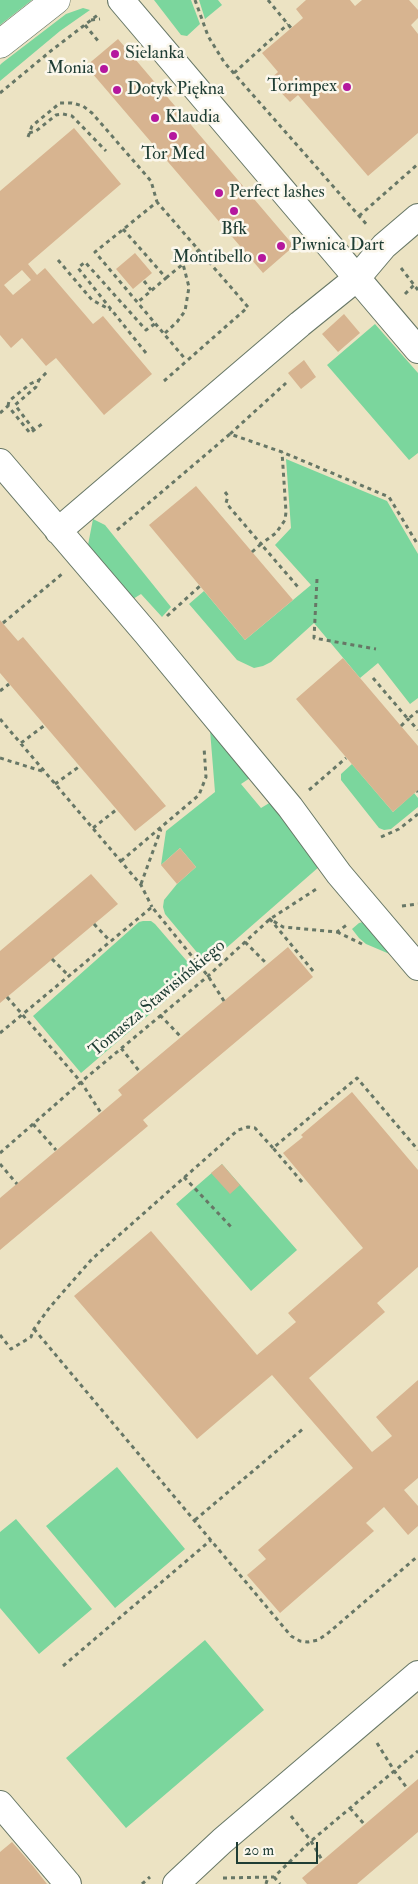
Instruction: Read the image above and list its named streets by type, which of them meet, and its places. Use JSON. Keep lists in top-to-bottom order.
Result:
{
  "streets": {
    "path": ["Tomasza Stawisińskiego"]
  },
  "places": [
    "Sielanka",
    "Monia",
    "Torimpex",
    "Dotyk Piękna",
    "Klaudia",
    "Tor Med",
    "Perfect lashes",
    "Bfk",
    "Piwnica Dart",
    "Montibello"
  ],
  "scale_bar": "20 m"
}
